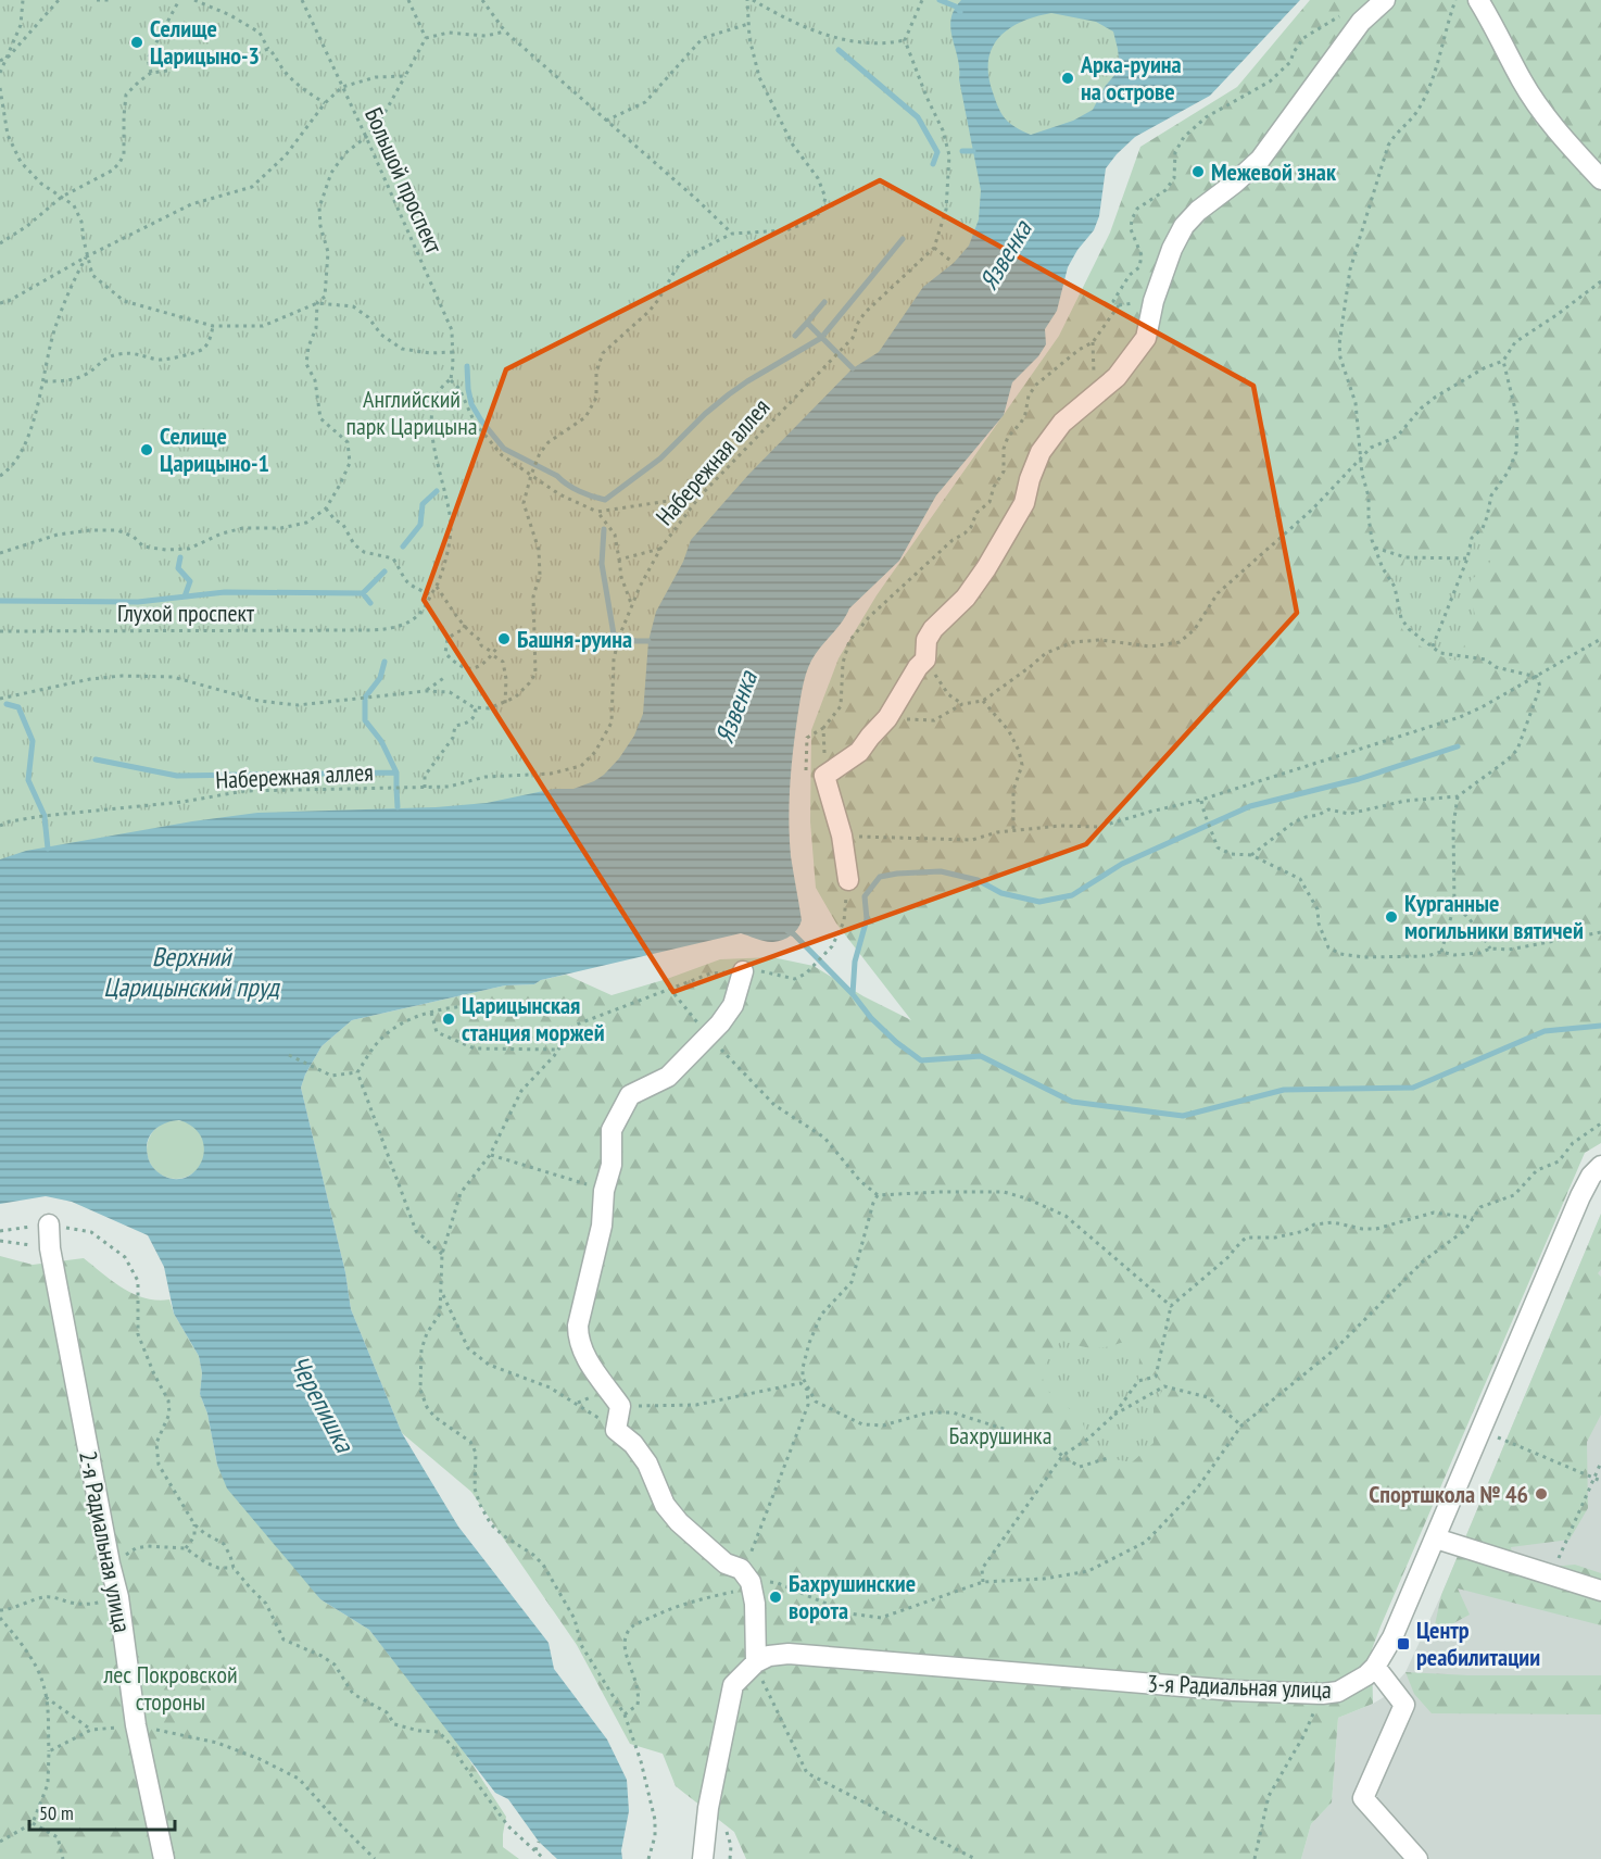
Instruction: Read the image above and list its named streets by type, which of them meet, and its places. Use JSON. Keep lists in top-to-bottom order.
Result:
{
  "streets": {
    "street": ["2-я Радиальная улица", "3-я Радиальная улица"],
    "path": ["Большой проспект", "Набережная аллея", "Глухой проспект"]
  },
  "water": ["Язвенка", "Верхний Царицынский пруд", "Черепишка"],
  "parks": ["Английский парк Царицына", "Бахрушинка", "лес Покровской стороны"],
  "places": {
    "other": [
      "Селище Царицыно-3",
      "Арка-руина на острове",
      "Межевой знак",
      "Селище Царицыно-1",
      "Башня-руина",
      "Курганные могильники вятичей",
      "Царицынская станция моржей",
      "Спортшкола № 46",
      "Бахрушинские ворота"
    ],
    "transit": ["Центр реабилитации"]
  },
  "scale_bar": "50 m"
}
